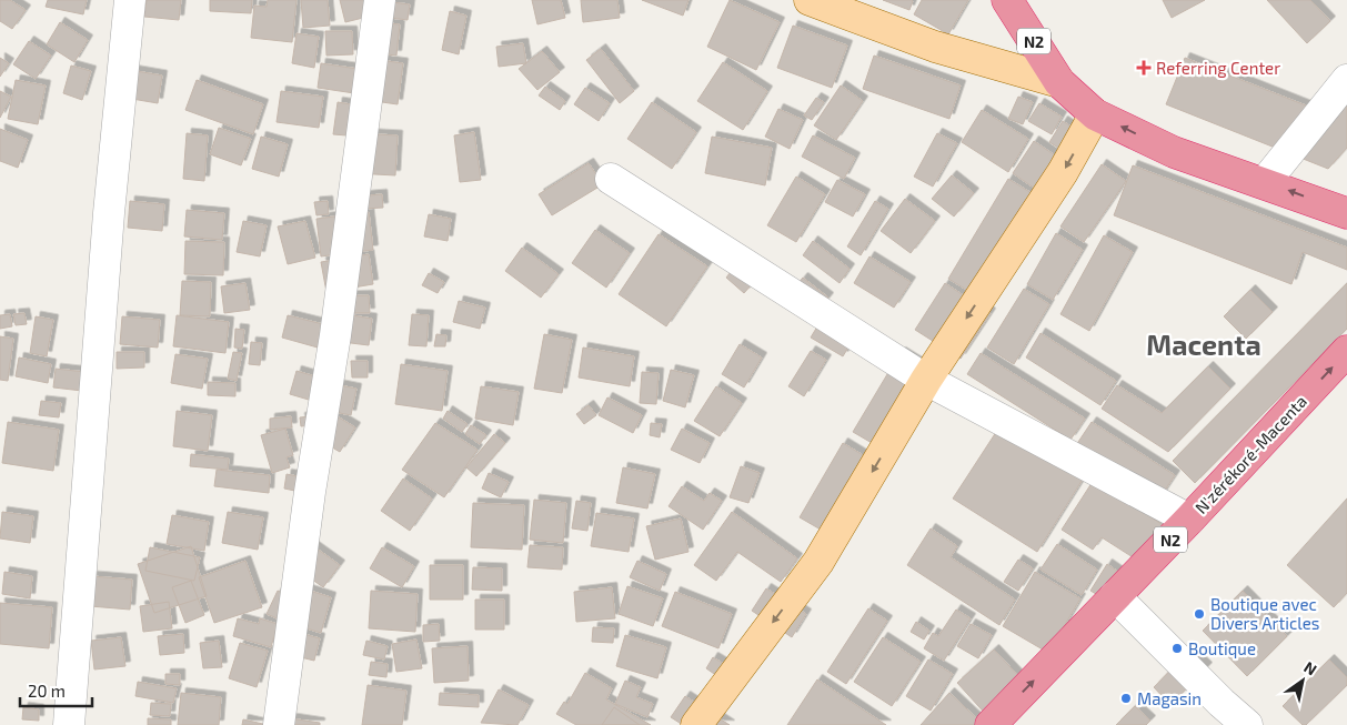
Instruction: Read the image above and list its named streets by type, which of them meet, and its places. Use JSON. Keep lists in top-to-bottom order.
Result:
{
  "streets": {
    "highway": ["N2", "N'zérékoré-Macenta"]
  },
  "one_way": ["N'zérékoré-Macenta"],
  "districts": ["Macenta"],
  "places": {
    "health": ["Referring Center"],
    "other": ["Boutique avec Divers Articles", "Boutique", "Magasin"]
  },
  "scale_bar": "20 m",
  "north": "top right"
}
